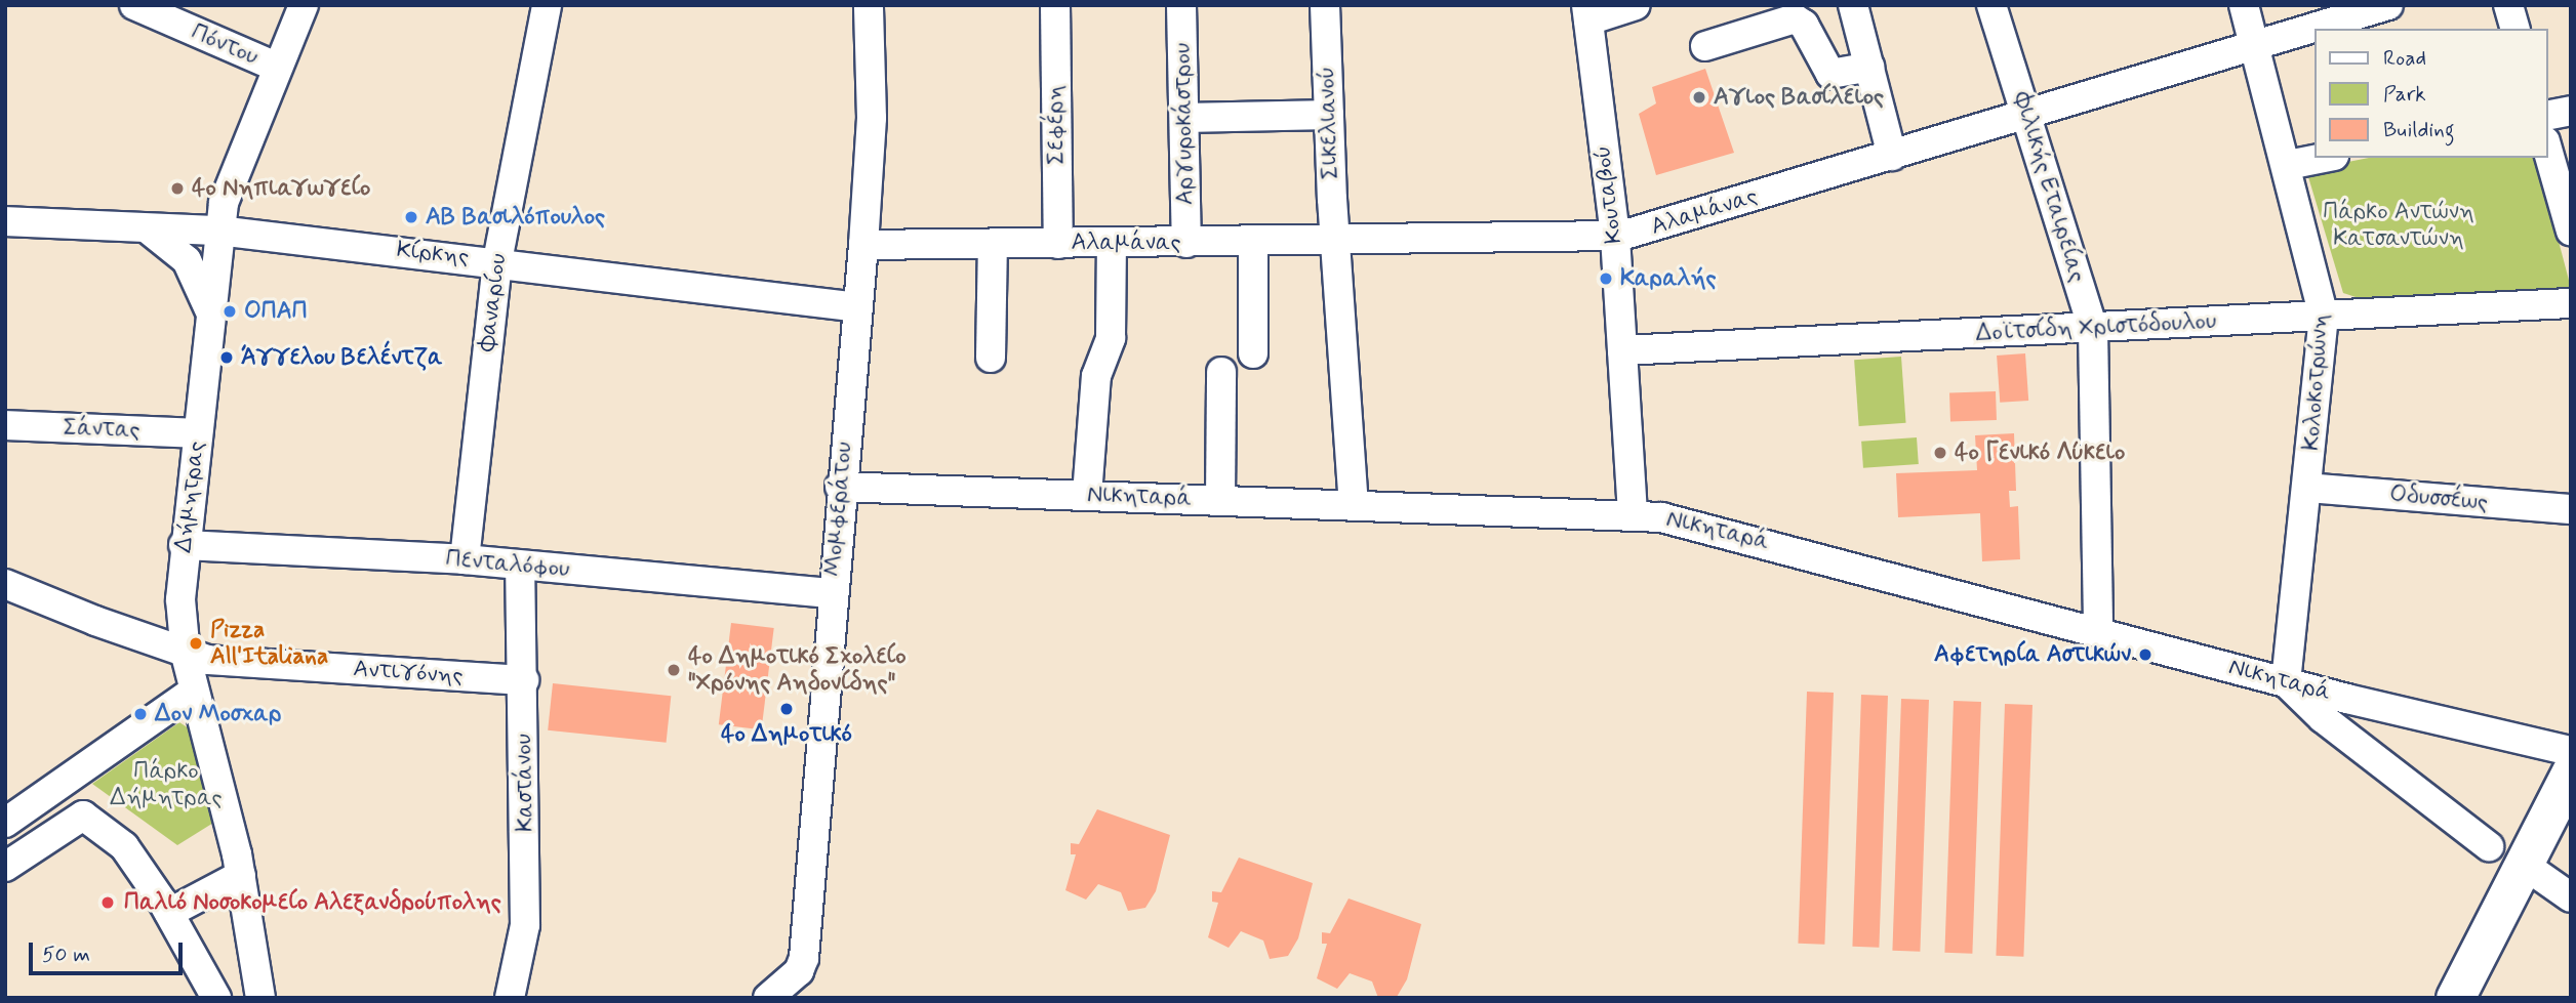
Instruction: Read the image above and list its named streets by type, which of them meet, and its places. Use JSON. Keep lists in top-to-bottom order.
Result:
{
  "streets": {
    "street": [
      "Πόντου",
      "Σικελιανού",
      "Αργυροκάστρου",
      "Σεφέρη",
      "Φιλικής Εταιρείας",
      "Κουταβού",
      "Αλαμάνας",
      "Κίρκης",
      "Φαναρίου",
      "Δοϊτσίδη Χριστόδουλου",
      "Κολοκοτρώνη",
      "Σάντας",
      "Δήμητρας",
      "Νικηταρά",
      "Οδυσσέως",
      "Μομφεράτου",
      "Πενταλόφου",
      "Αντιγόνης",
      "Καστάνου"
    ]
  },
  "crossings": [
    ["Πόντου", "Δήμητρας"],
    ["Σικελιανού", "Αλαμάνας"],
    ["Σικελιανού", "Νικηταρά"],
    ["Αργυροκάστρου", "Αλαμάνας"],
    ["Σεφέρη", "Αλαμάνας"],
    ["Φιλικής Εταιρείας", "Αλαμάνας"],
    ["Φιλικής Εταιρείας", "Δοϊτσίδη Χριστόδουλου"],
    ["Φιλικής Εταιρείας", "Νικηταρά"],
    ["Κουταβού", "Αλαμάνας"],
    ["Κουταβού", "Δοϊτσίδη Χριστόδουλου"],
    ["Κουταβού", "Νικηταρά"],
    ["Αλαμάνας", "Κολοκοτρώνη"],
    ["Αλαμάνας", "Μομφεράτου"],
    ["Κίρκης", "Φαναρίου"],
    ["Κίρκης", "Δήμητρας"],
    ["Κίρκης", "Μομφεράτου"],
    ["Φαναρίου", "Πενταλόφου"],
    ["Δοϊτσίδη Χριστόδουλου", "Κολοκοτρώνη"],
    ["Κολοκοτρώνη", "Νικηταρά"],
    ["Κολοκοτρώνη", "Οδυσσέως"],
    ["Σάντας", "Δήμητρας"],
    ["Δήμητρας", "Πενταλόφου"],
    ["Δήμητρας", "Αντιγόνης"],
    ["Νικηταρά", "Μομφεράτου"],
    ["Μομφεράτου", "Πενταλόφου"],
    ["Πενταλόφου", "Καστάνου"],
    ["Αντιγόνης", "Καστάνου"]
  ],
  "parks": ["Πάρκο Αντώνη Κατσαντώνη", "Πάρκο Δήμητρας"],
  "places": [
    "Αγιος Βασίλειος",
    "4ο Νηπιαγωγείο",
    "ΑΒ Βασιλόπουλος",
    "Καραλής",
    "ΟΠΑΠ",
    "Άγγελου Βελέντζα",
    "4ο Γενικό Λύκειο",
    "Pizza All'Italiana",
    "Αφετηρία Αστικών",
    "4ο Δημοτικό Σχολείο \"Χρόνης Αηδονίδης\"",
    "4ο Δημοτικό",
    "Δον Μοσχαρ",
    "Παλιό Νοσοκομείο Αλεξανδρούπολης"
  ],
  "legend": ["Road", "Park", "Building"],
  "scale_bar": "50 m"
}
